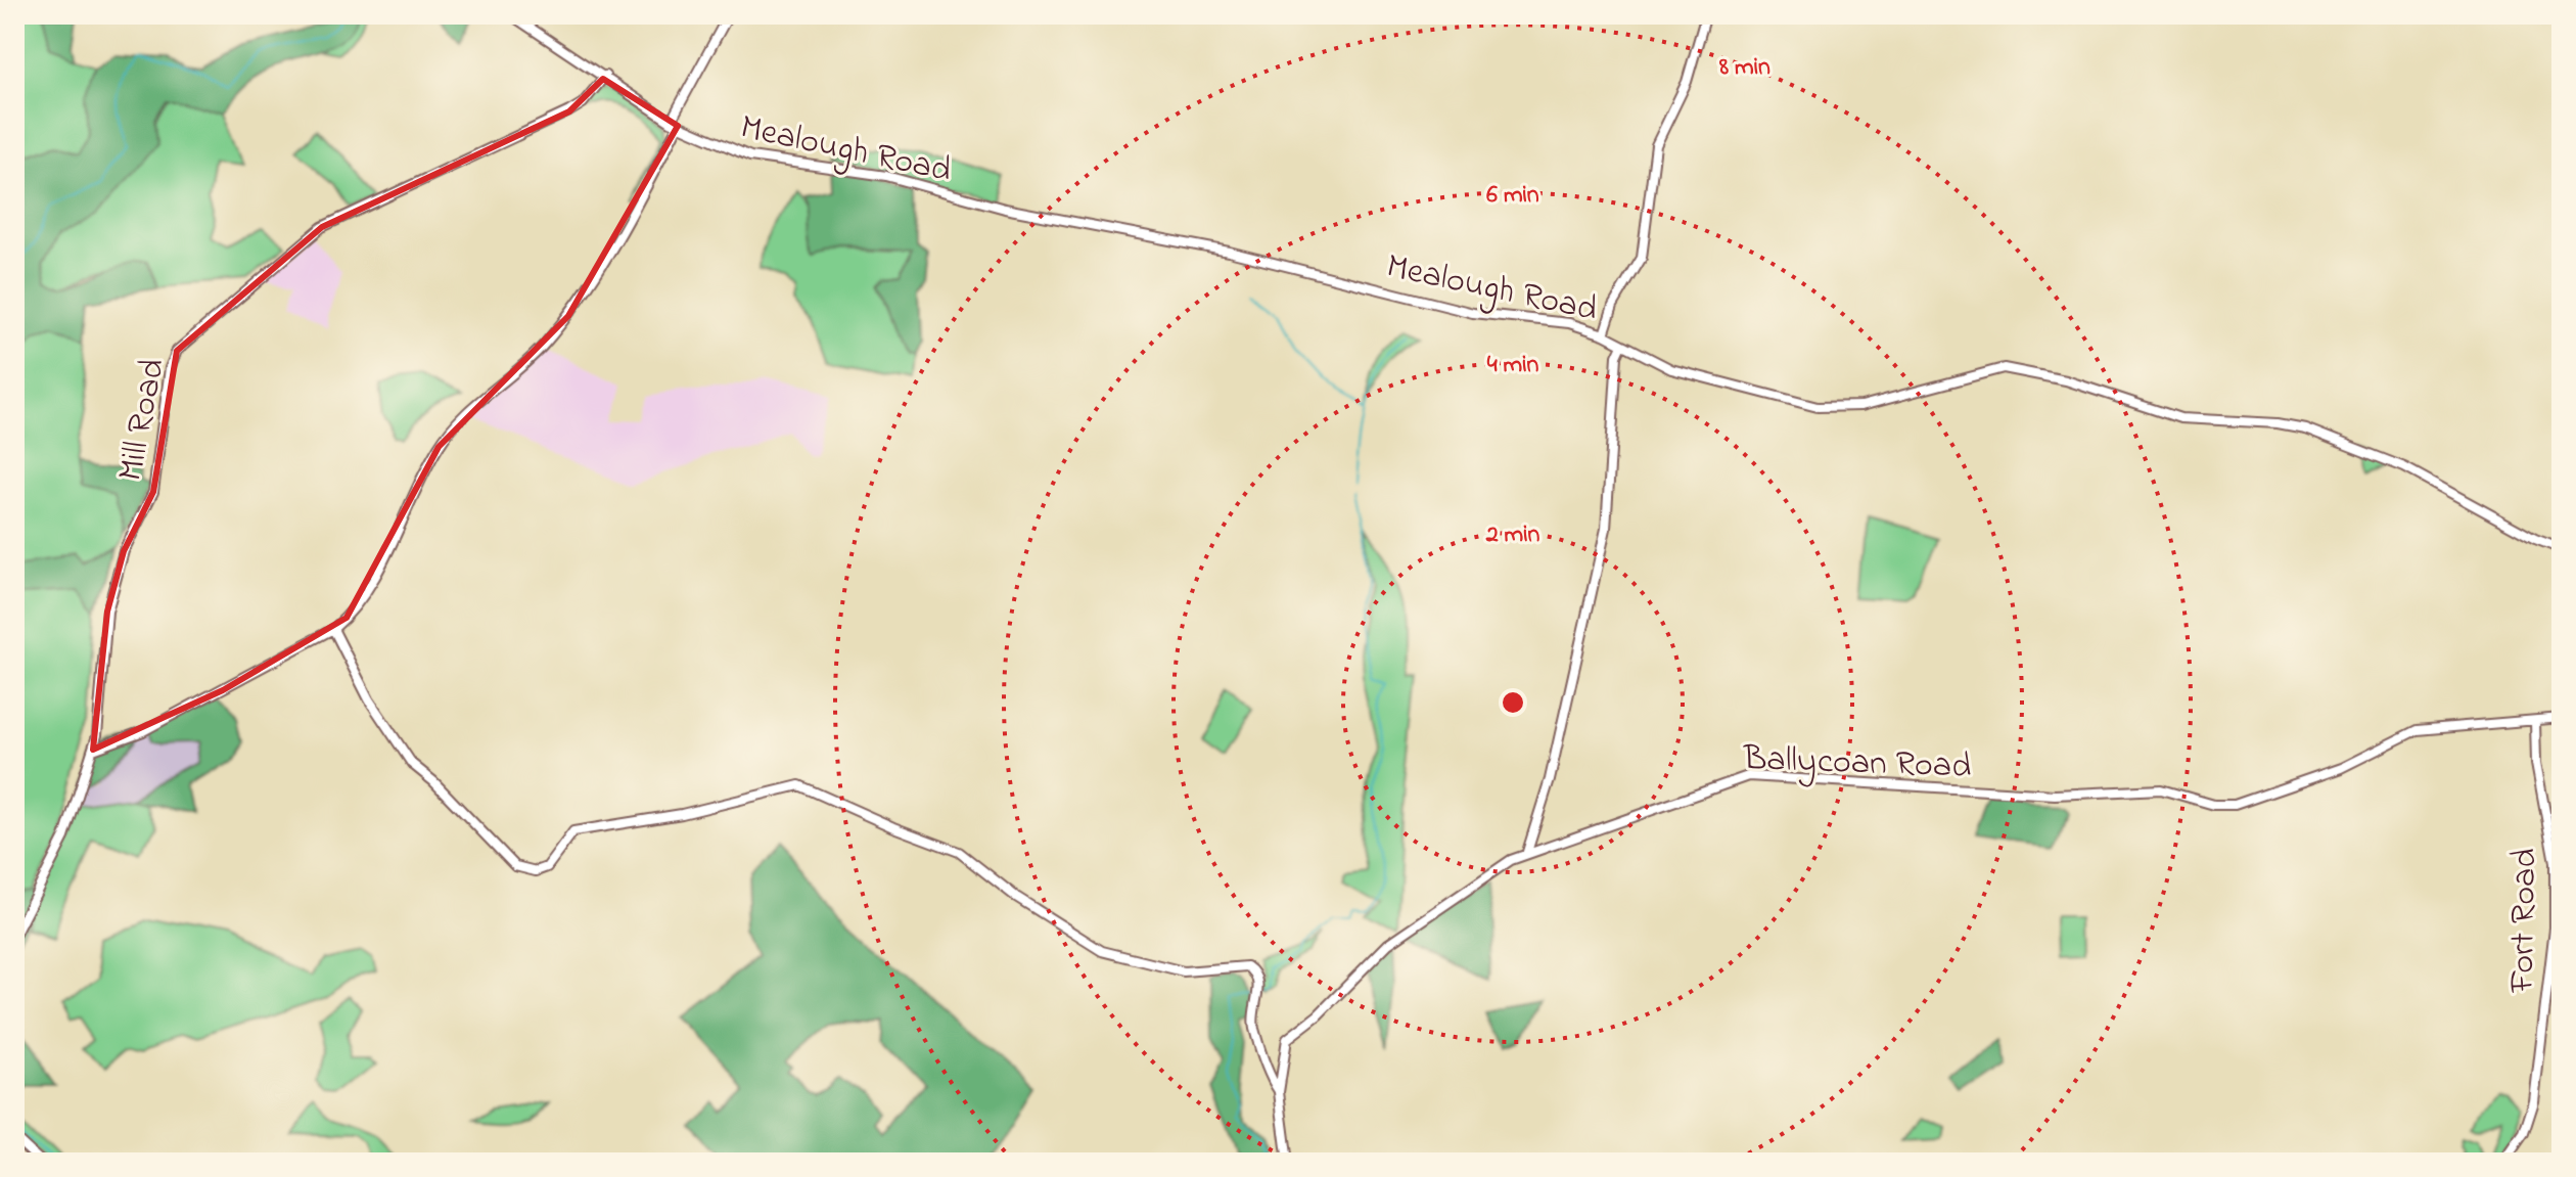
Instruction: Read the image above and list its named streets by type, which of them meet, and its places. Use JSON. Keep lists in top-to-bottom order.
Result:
{
  "streets": {
    "street": [
      "Mealough Road",
      "Mill Road",
      "Ballycoan Road",
      "Fort Road"
    ]
  },
  "crossings": [
    ["Mealough Road", "Mill Road"],
    ["Ballycoan Road", "Fort Road"]
  ],
  "rings": [
    "8 min",
    "6 min",
    "4 min",
    "2 min"
  ]
}
